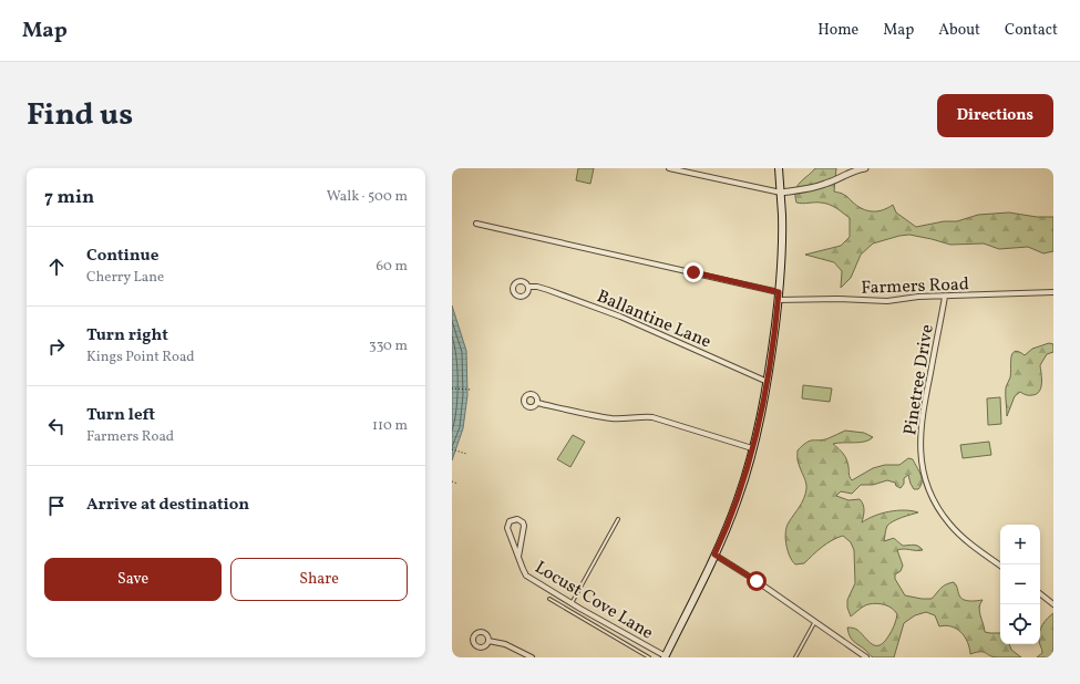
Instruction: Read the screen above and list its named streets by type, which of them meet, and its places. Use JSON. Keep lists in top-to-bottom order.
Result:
{
  "streets": {
    "street": [
      "Farmers Road",
      "Ballantine Lane",
      "Pinetree Drive",
      "Locust Cove Lane"
    ]
  },
  "crossings": [
    ["Farmers Road", "Pinetree Drive"]
  ],
  "page": {
    "header": "Map",
    "nav": [
      "Home",
      "Map",
      "About",
      "Contact"
    ],
    "title": "Find us",
    "buttons": [
      "Directions",
      ["Save", "Share"]
    ],
    "heading": ["7 min", "Walk · 500 m"],
    "list": [
      ["Continue", "Cherry Lane", "60 m"],
      ["Turn right", "Kings Point Road", "330 m"],
      ["Turn left", "Farmers Road", "110 m"],
      "Arrive at destination"
    ],
    "map_buttons": ["+", "−"]
  }
}
